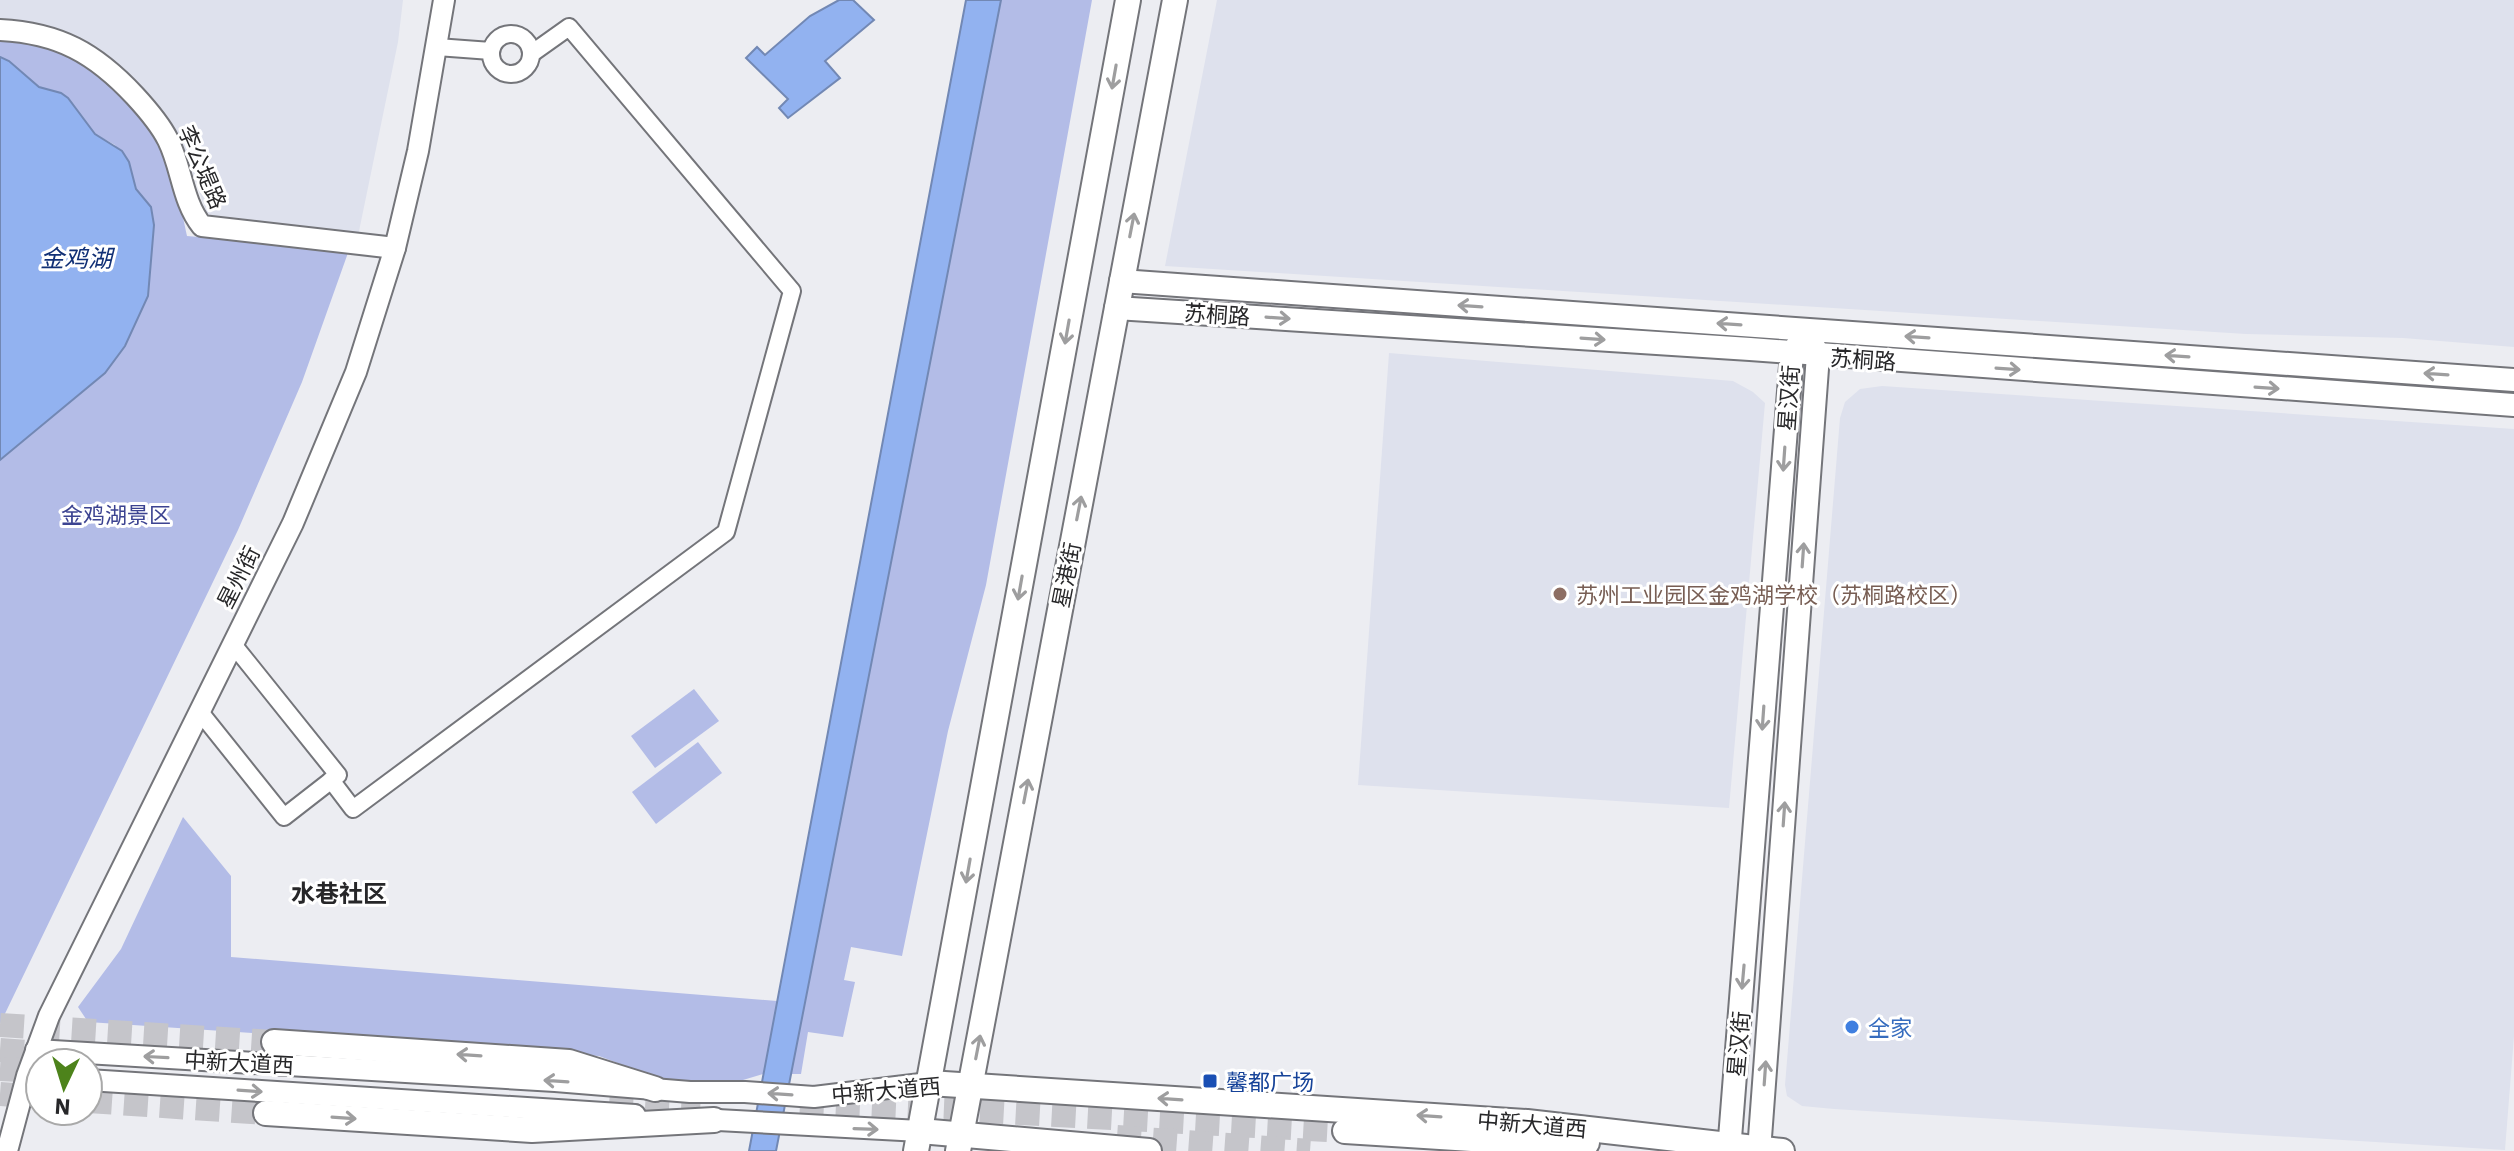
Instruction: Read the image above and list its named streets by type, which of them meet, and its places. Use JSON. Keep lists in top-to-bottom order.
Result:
{
  "streets": {
    "main road": [
      "苏桐路",
      "星汉街",
      "星港街",
      "中新大道西"
    ],
    "street": ["李公堤路", "星州街"]
  },
  "crossings": [
    ["李公堤路", "星州街"],
    ["苏桐路", "星汉街"],
    ["苏桐路", "星港街"],
    ["星汉街", "中新大道西"],
    ["星港街", "中新大道西"]
  ],
  "districts": ["水巷社区"],
  "water": ["金鸡湖"],
  "parks": ["金鸡湖景区"],
  "places": {
    "other": ["苏州工业园区金鸡湖学校（苏桐路校区）", "全家"],
    "transit": ["馨都广场"]
  },
  "north": "bottom"
}
